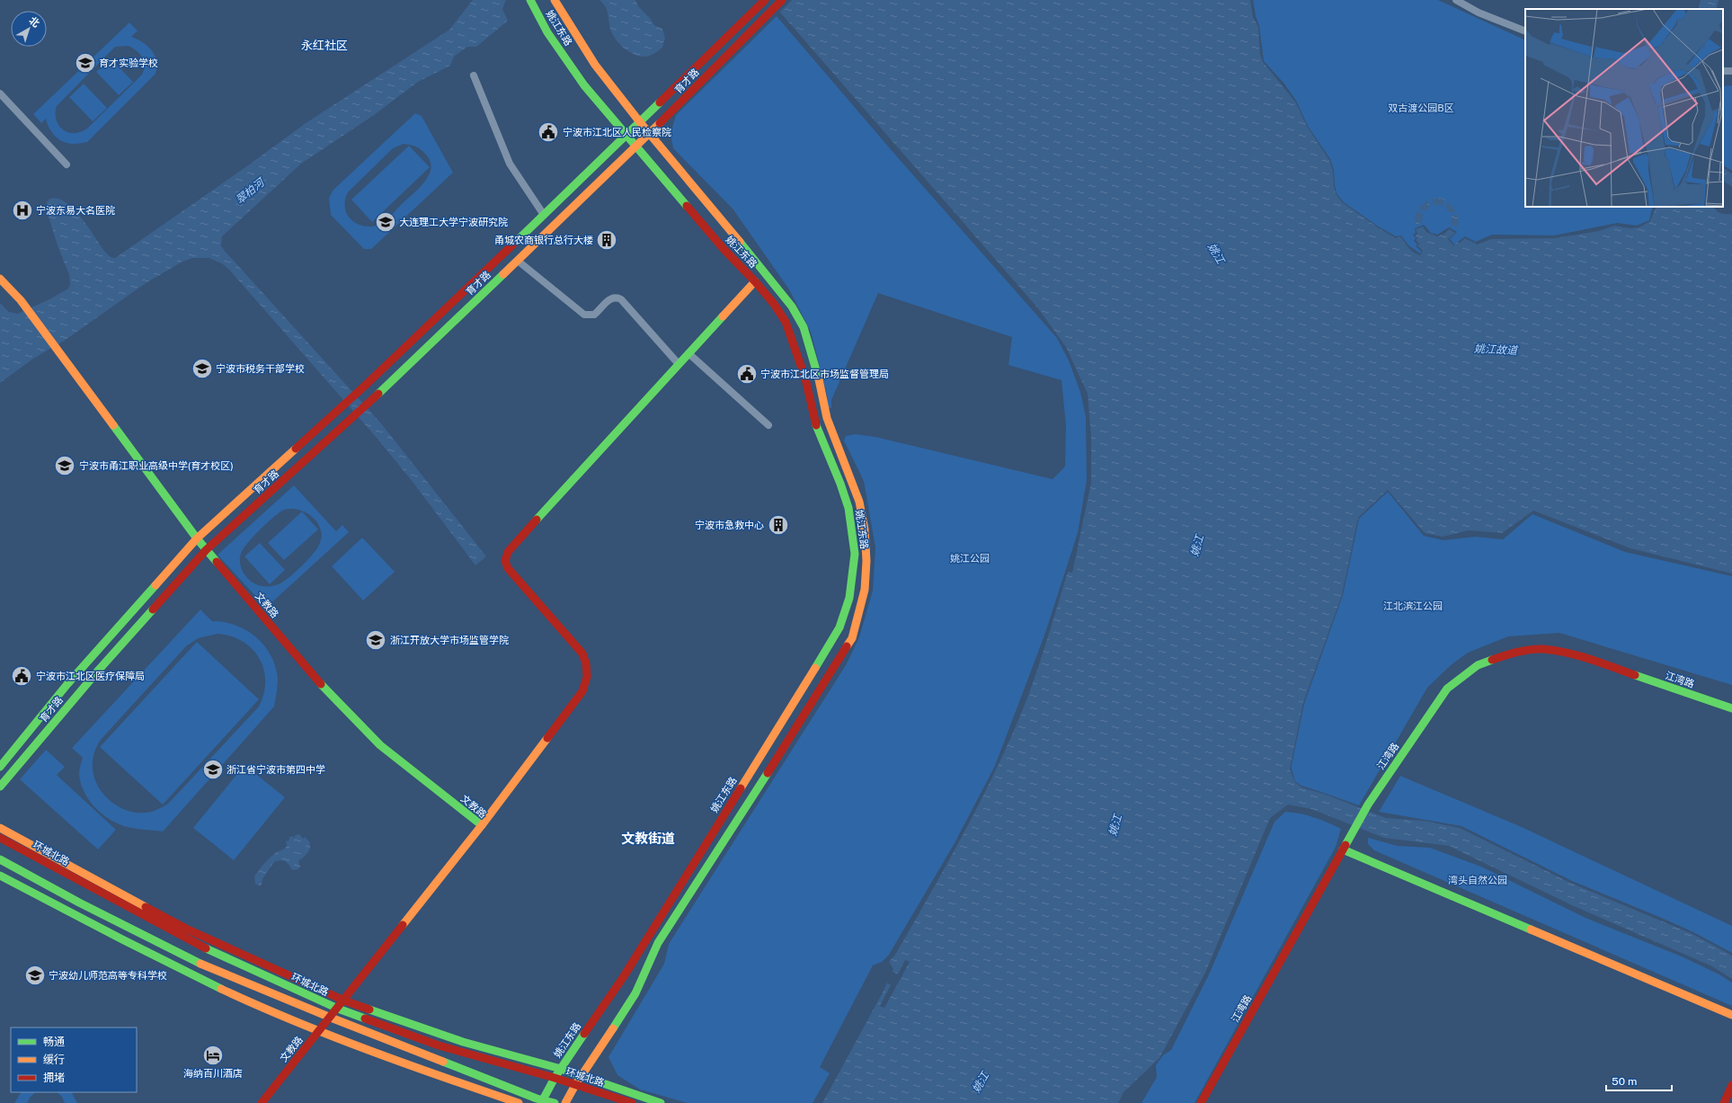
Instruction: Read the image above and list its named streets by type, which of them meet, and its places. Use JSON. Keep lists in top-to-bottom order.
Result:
{
  "streets": {
    "main road": [
      "姚江东路",
      "育才路",
      "文教路",
      "江湾路",
      "环城北路"
    ]
  },
  "crossings": [
    ["姚江东路", "育才路"],
    ["姚江东路", "环城北路"],
    ["育才路", "文教路"],
    ["文教路", "环城北路"]
  ],
  "districts": ["永红社区", "文教街道"],
  "water": ["翠柏河", "姚江", "姚江故道"],
  "parks": [
    "双古渡公园B区",
    "姚江公园",
    "江北滨江公园",
    "湾头自然公园"
  ],
  "places": {
    "school or university": [
      "育才实验学校",
      "大连理工大学宁波研究院",
      "宁波市税务干部学校",
      "宁波市甬江职业高级中学(育才校区)",
      "浙江开放大学市场监管学院",
      "浙江省宁波市第四中学",
      "宁波幼儿师范高等专科学校"
    ],
    "public building": ["宁波市江北区人民检察院", "宁波市江北区市场监督管理局", "宁波市江北区医疗保障局"],
    "hospital": ["宁波东易大名医院"],
    "building": ["甬城农商银行总行大楼", "宁波市急救中心"],
    "hotel": ["海纳百川酒店"]
  },
  "legend": ["畅通", "缓行", "拥堵"],
  "scale_bar": "50 m",
  "north": "top right"
}
